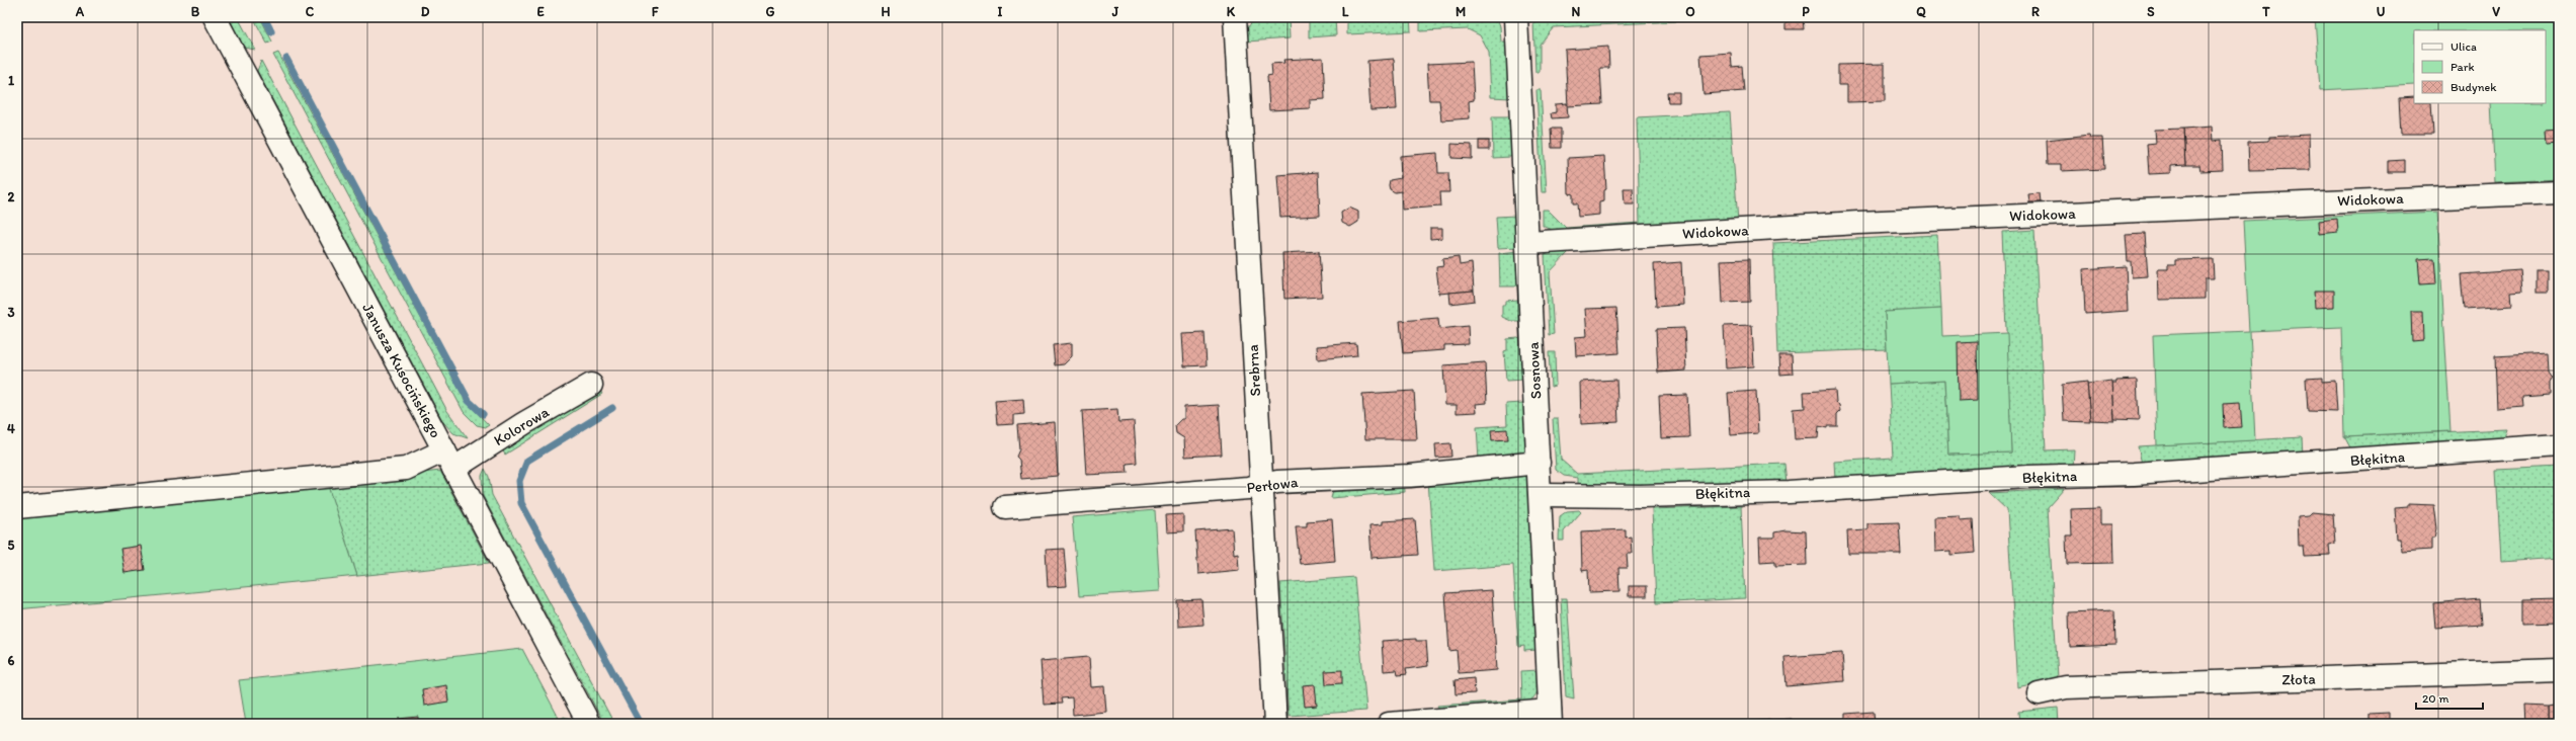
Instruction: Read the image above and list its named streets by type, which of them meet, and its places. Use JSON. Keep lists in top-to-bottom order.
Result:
{
  "streets": {
    "street": [
      "Widokowa",
      "Janusza Kusocińskiego",
      "Srebrna",
      "Sosnowa",
      "Kolorowa",
      "Błękitna",
      "Perłowa",
      "Złota"
    ]
  },
  "crossings": [
    ["Widokowa", "Sosnowa"],
    ["Janusza Kusocińskiego", "Kolorowa"],
    ["Srebrna", "Perłowa"],
    ["Sosnowa", "Błękitna"],
    ["Sosnowa", "Perłowa"]
  ],
  "legend": ["Ulica", "Park", "Budynek"],
  "scale_bar": "20 m",
  "grid": {
    "columns": [
      "A",
      "B",
      "C",
      "D",
      "E",
      "F",
      "G",
      "H",
      "I",
      "J",
      "K",
      "L",
      "M",
      "N",
      "O",
      "P",
      "Q",
      "R",
      "S",
      "T",
      "U",
      "V"
    ],
    "rows": [
      "1",
      "2",
      "3",
      "4",
      "5",
      "6"
    ]
  }
}
